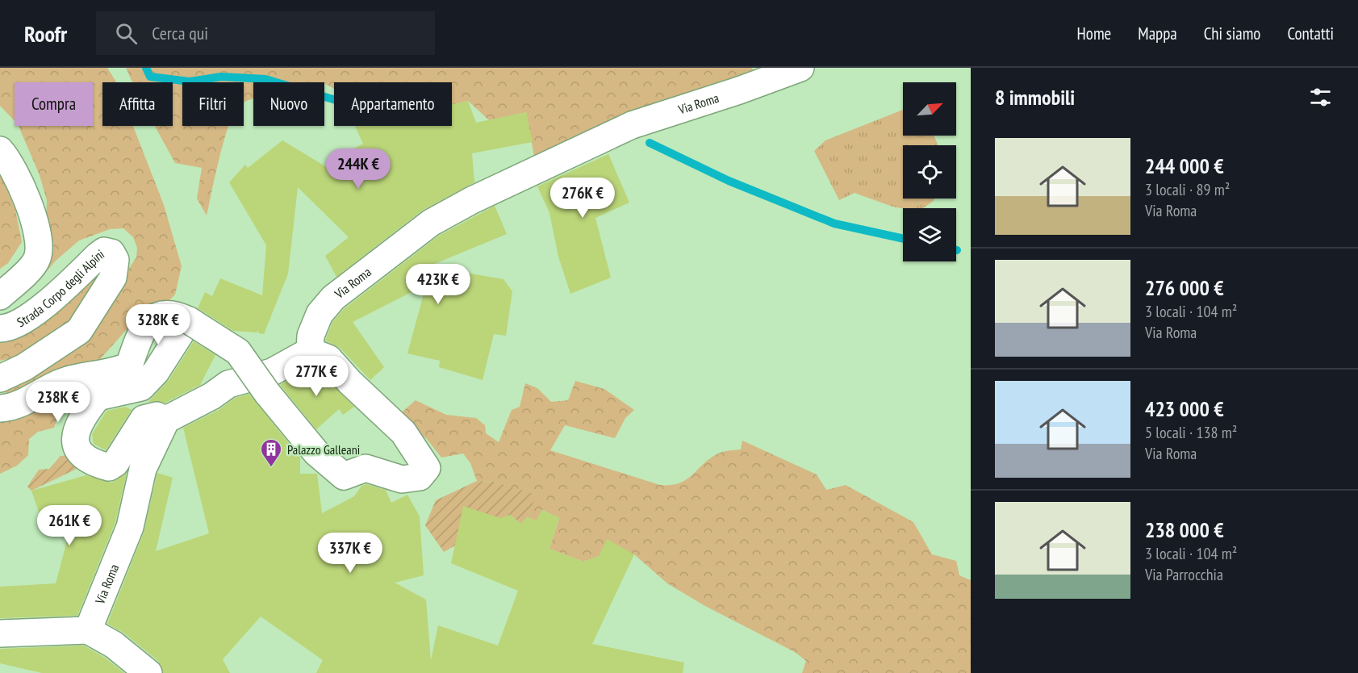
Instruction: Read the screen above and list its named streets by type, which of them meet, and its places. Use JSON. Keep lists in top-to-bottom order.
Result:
{
  "streets": {
    "street": ["Via Roma", "Strada Corpo degli Alpini"]
  },
  "places": {
    "building": ["Palazzo Galleani"]
  },
  "north": "top right",
  "page": {
    "header": "Roofr",
    "search": "Cerca qui",
    "nav": [
      "Home",
      "Mappa",
      "Chi siamo",
      "Contatti"
    ],
    "heading": "8 immobili",
    "chip": [
      "Compra",
      "Affitta",
      "Filtri",
      "Nuovo",
      "Appartamento"
    ],
    "list": [
      {
        "name": "244 000 €",
        "note": "3 locali · 89 m² · Via Roma"
      },
      {
        "name": "276 000 €",
        "note": "3 locali · 104 m² · Via Roma"
      },
      {
        "name": "423 000 €",
        "note": "5 locali · 138 m² · Via Roma"
      },
      {
        "name": "238 000 €",
        "note": "3 locali · 104 m² · Via Parrocchia"
      }
    ],
    "price": [
      "244K €",
      "276K €",
      "423K €",
      "328K €",
      "277K €",
      "238K €",
      "261K €",
      "337K €"
    ]
  }
}
